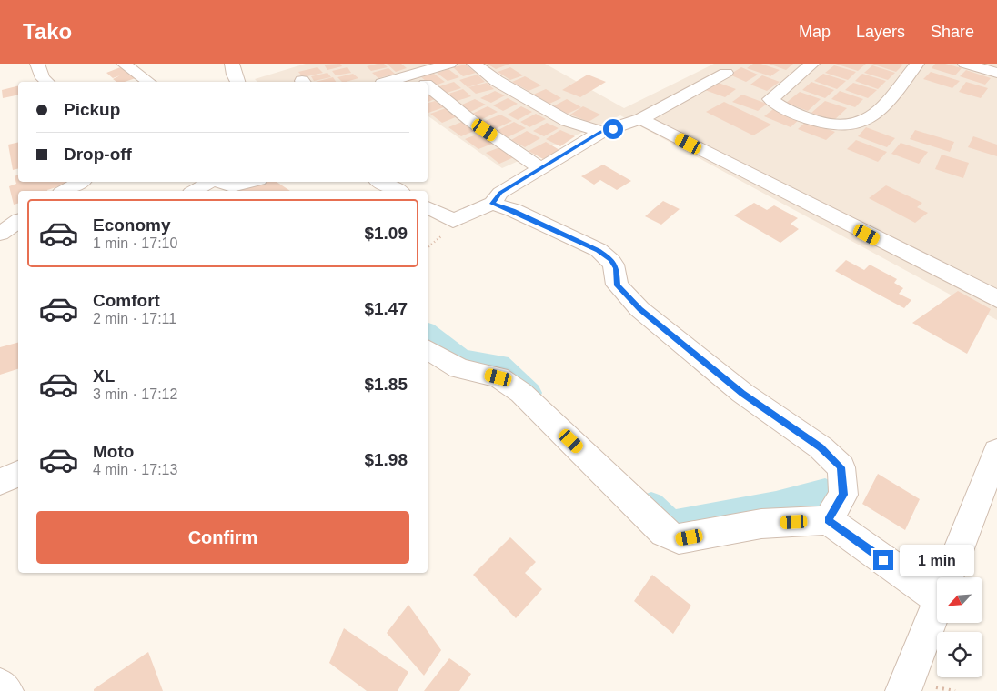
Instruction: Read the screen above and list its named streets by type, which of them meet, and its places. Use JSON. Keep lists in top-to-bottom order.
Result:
{
  "north": "bottom left",
  "page": {
    "header": "Tako",
    "nav": ["Map", "Layers", "Share"],
    "banner": ["Pickup", "Drop-off"],
    "list": [
      {
        "name": "Economy",
        "note": "1 min · 17:10",
        "value": "$1.09"
      },
      {
        "name": "Comfort",
        "note": "2 min · 17:11",
        "value": "$1.47"
      },
      {
        "name": "XL",
        "note": "3 min · 17:12",
        "value": "$1.85"
      },
      {
        "name": "Moto",
        "note": "4 min · 17:13",
        "value": "$1.98"
      }
    ],
    "buttons": "Confirm",
    "bubble": "1 min"
  }
}
